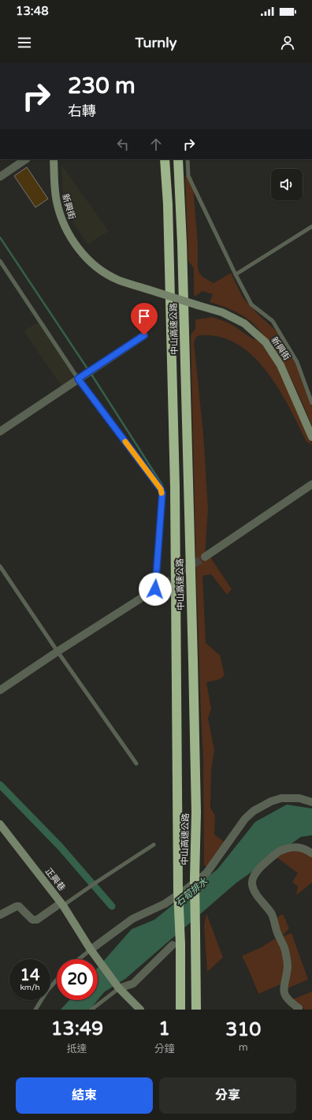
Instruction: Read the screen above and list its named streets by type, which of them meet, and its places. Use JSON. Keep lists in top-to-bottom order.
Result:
{
  "streets": {
    "highway": ["中山高速公路"],
    "street": ["新興街", "正興巷"]
  },
  "water": ["石筍排水"],
  "page": {
    "status": "13:48",
    "header": "Turnly",
    "turn": ["230 m", "右轉"],
    "speed": "14 km/h",
    "limit": "20",
    "eta": [
      "13:49",
      "抵達",
      "1",
      "分鐘",
      "310",
      "m"
    ],
    "buttons": ["結束", "分享"]
  }
}
